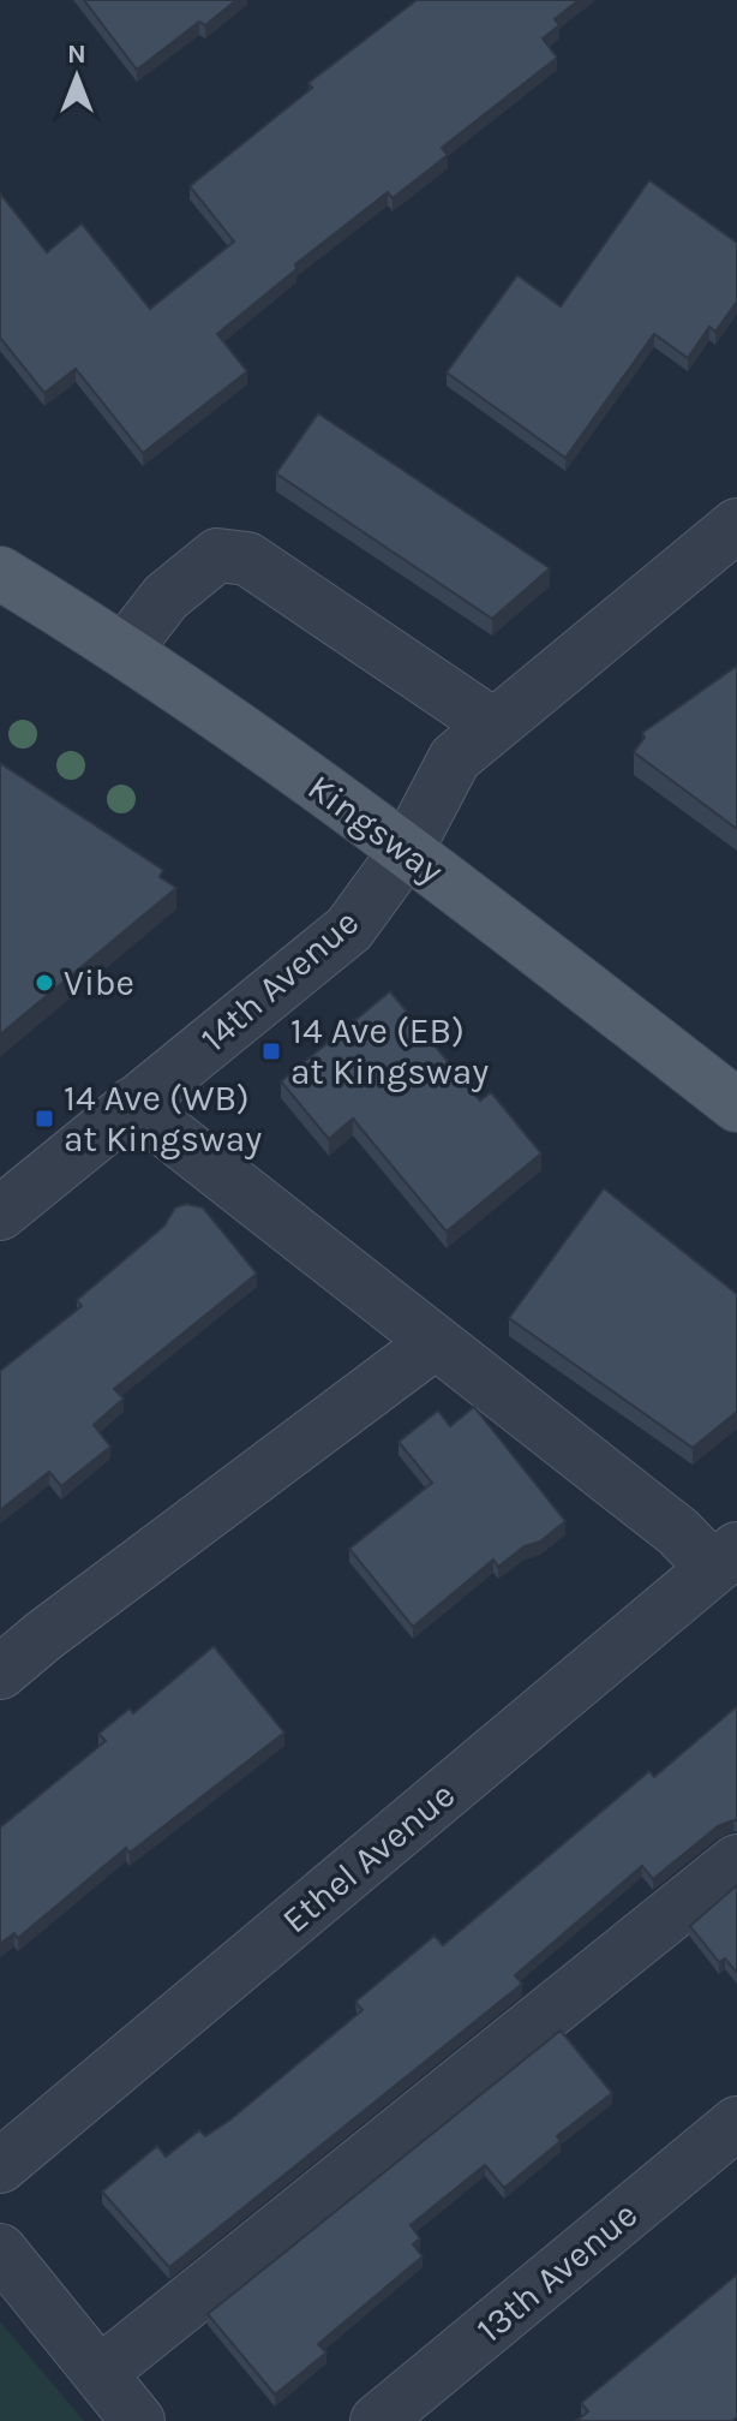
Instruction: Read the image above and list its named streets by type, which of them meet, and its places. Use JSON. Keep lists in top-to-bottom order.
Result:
{
  "streets": {
    "main road": ["Kingsway"],
    "street": ["14th Avenue", "Ethel Avenue", "13th Avenue"]
  },
  "crossings": [
    ["Kingsway", "14th Avenue"]
  ],
  "places": {
    "other": ["Vibe"],
    "transit": ["14 Ave (EB) at Kingsway", "14 Ave (WB) at Kingsway"]
  },
  "north": "top"
}
